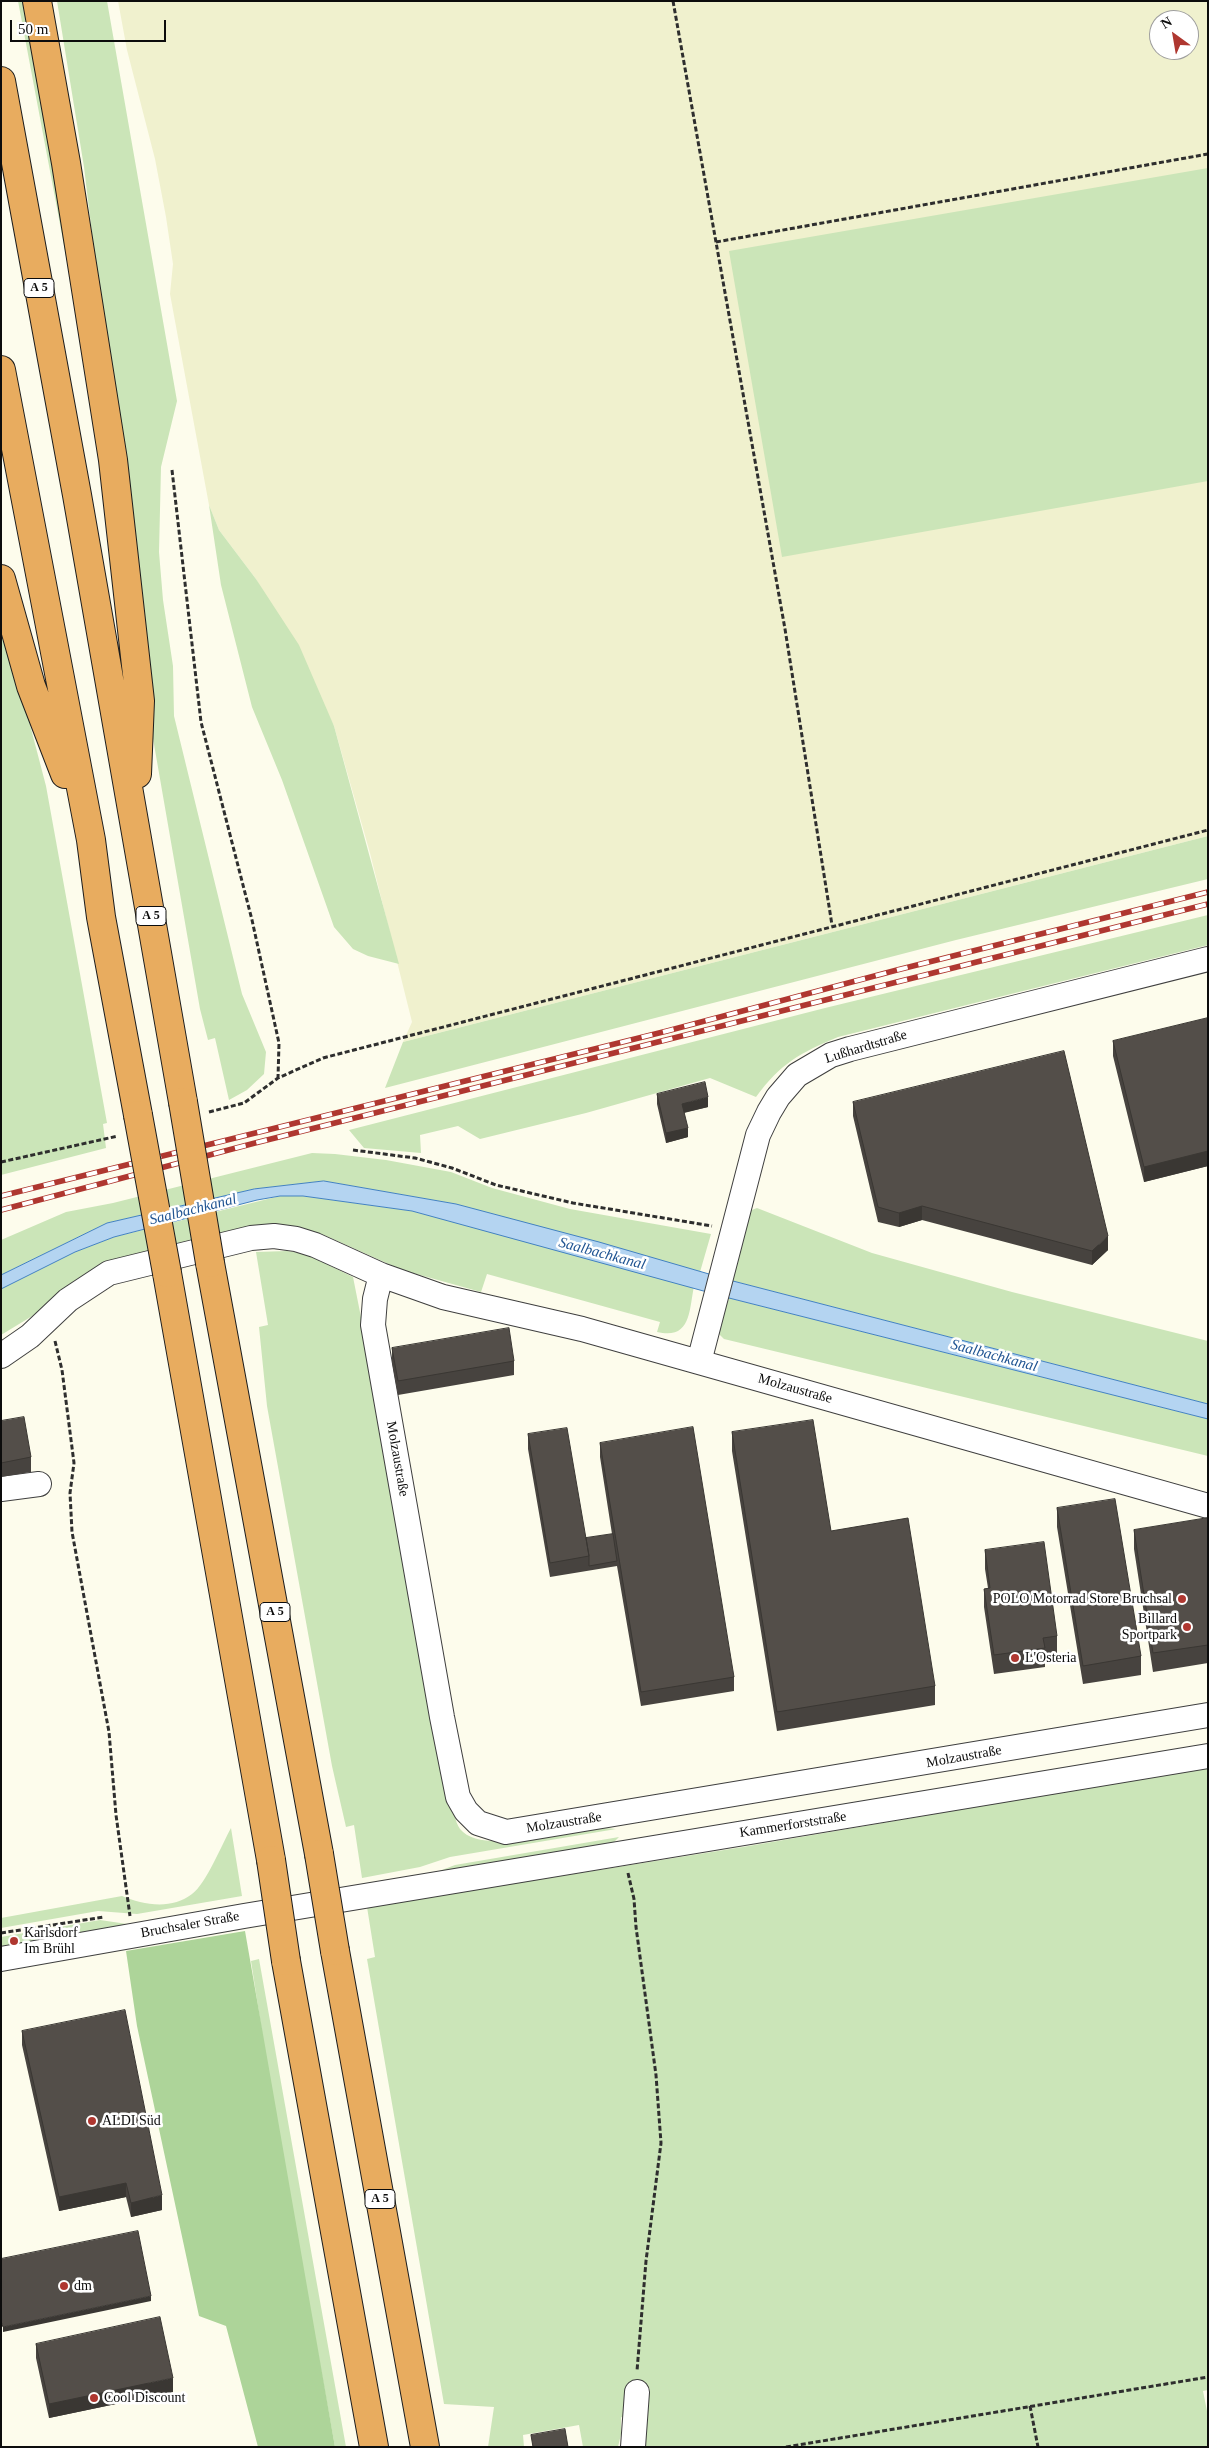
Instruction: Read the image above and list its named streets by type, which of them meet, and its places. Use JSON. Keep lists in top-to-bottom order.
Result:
{
  "streets": {
    "highway": ["A 5"],
    "street": [
      "Lußhardtstraße",
      "Molzaustraße",
      "Kammerforststraße",
      "Bruchsaler Straße"
    ]
  },
  "crossings": [
    ["A 5", "Molzaustraße"],
    ["Lußhardtstraße", "Molzaustraße"],
    ["Kammerforststraße", "Bruchsaler Straße"]
  ],
  "water": ["Saalbachkanal"],
  "places": [
    "POLO Motorrad Store Bruchsal",
    "Billard Sportpark",
    "L'Osteria",
    "Karlsdorf Im Brühl",
    "ALDI Süd",
    "dm",
    "Cool Discount"
  ],
  "scale_bar": "50 m",
  "north": "top left"
}
